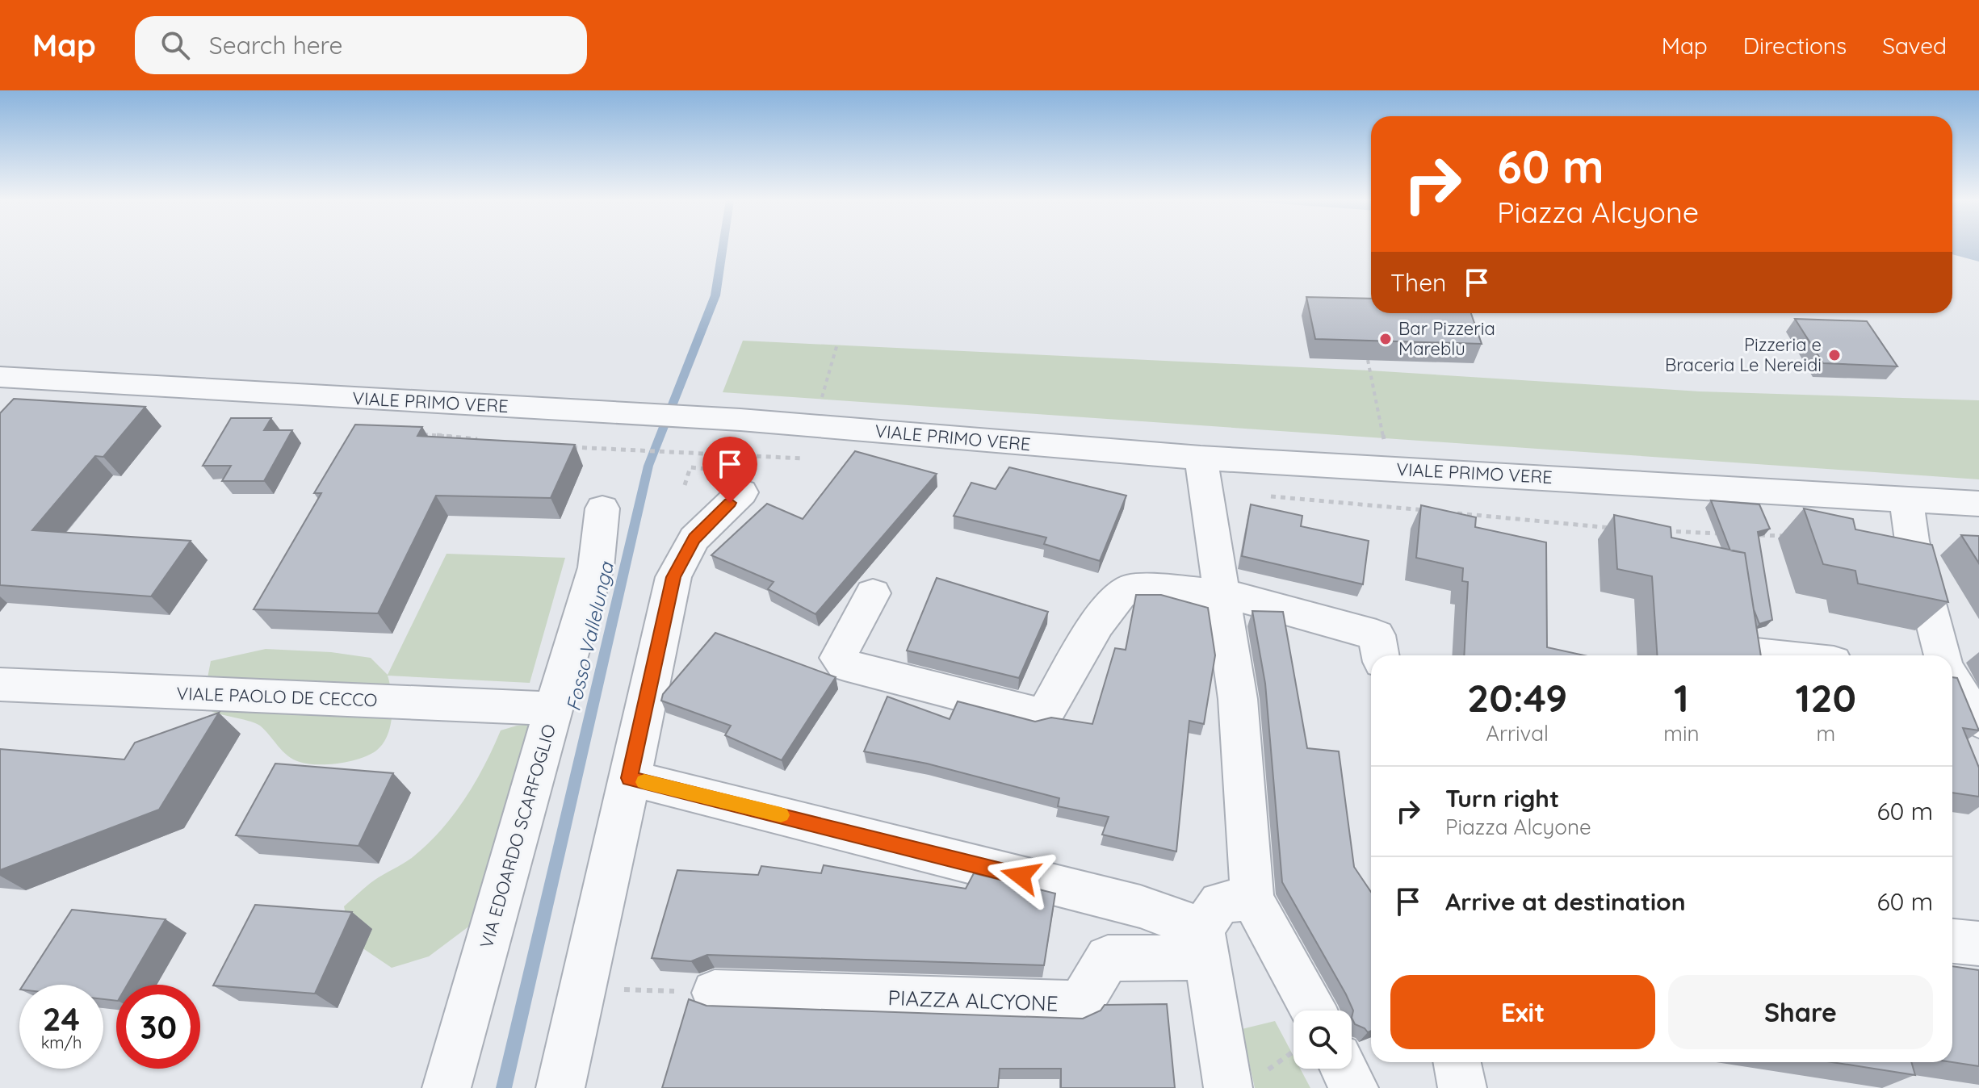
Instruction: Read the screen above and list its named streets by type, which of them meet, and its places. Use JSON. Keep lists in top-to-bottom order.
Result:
{
  "streets": {
    "street": [
      "VIALE PRIMO VERE",
      "VIALE PAOLO DE CECCO",
      "VIA EDOARDO SCARFOGLIO",
      "PIAZZA ALCYONE"
    ]
  },
  "crossings": [
    ["VIALE PAOLO DE CECCO", "VIA EDOARDO SCARFOGLIO"]
  ],
  "water": ["Fosso Vallelunga"],
  "places": ["Bar Pizzeria Mareblu", "Pizzeria e Braceria Le Nereidi"],
  "page": {
    "header": "Map",
    "search": "Search here",
    "nav": ["Map", "Directions", "Saved"],
    "turn": ["60 m", "Piazza Alcyone"],
    "then": "Then",
    "eta": [
      "20:49",
      "Arrival",
      "1",
      "min",
      "120",
      "m"
    ],
    "list": [
      {
        "name": "Turn right",
        "note": "Piazza Alcyone",
        "value": "60 m"
      },
      {
        "name": "Arrive at destination",
        "value": "60 m"
      }
    ],
    "buttons": ["Exit", "Share"],
    "speed": "24 km/h",
    "limit": "30"
  }
}
